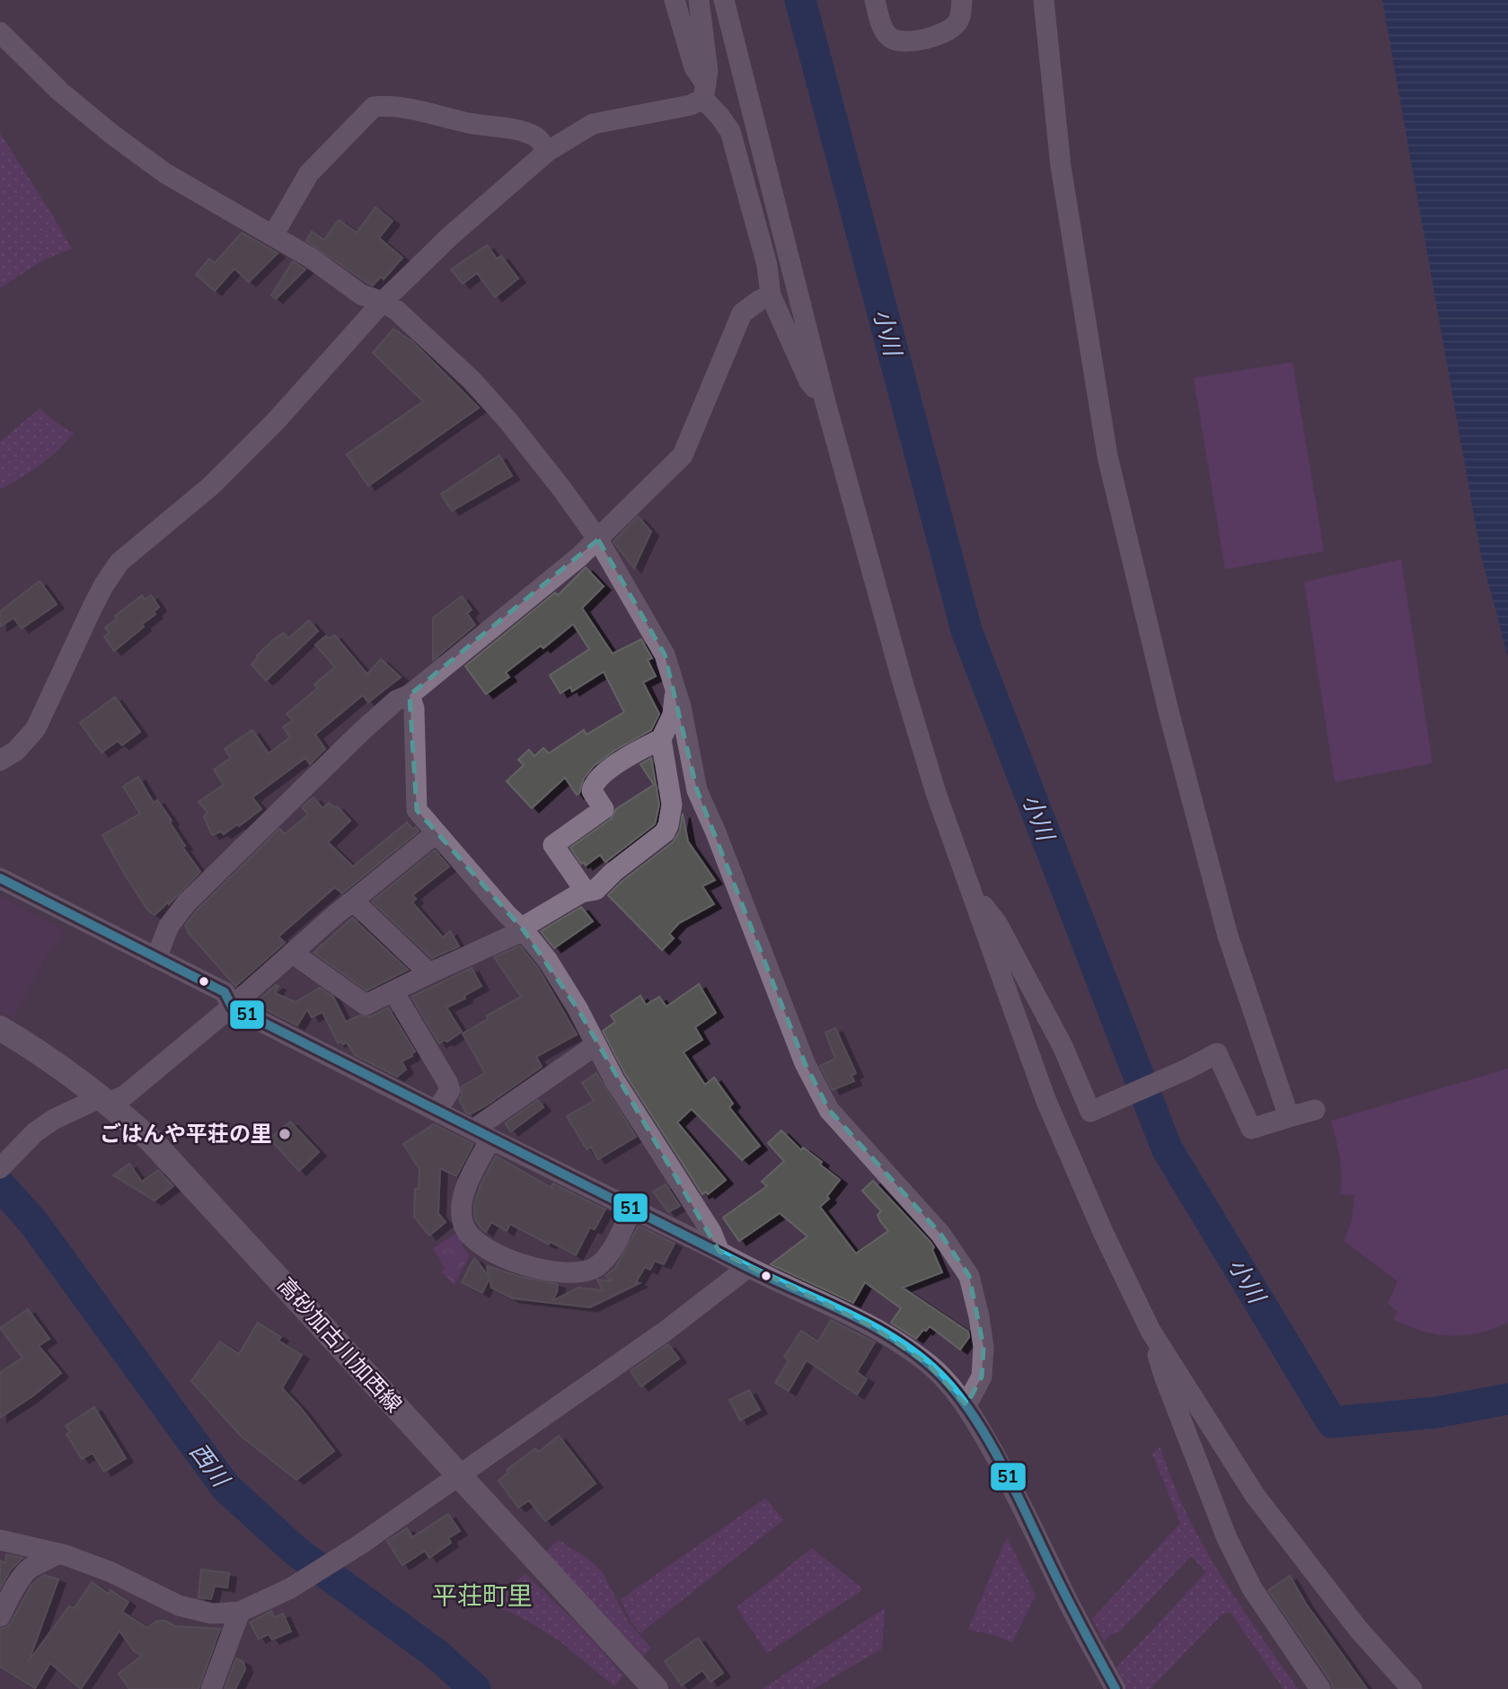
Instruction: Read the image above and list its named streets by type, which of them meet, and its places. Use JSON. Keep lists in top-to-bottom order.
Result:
{
  "streets": {
    "main road": ["高砂加古川加西線"]
  },
  "districts": ["平荘町里"],
  "water": ["小川", "西川"],
  "places": ["ごはんや平荘の里"],
  "lines": ["transit line 51"]
}
